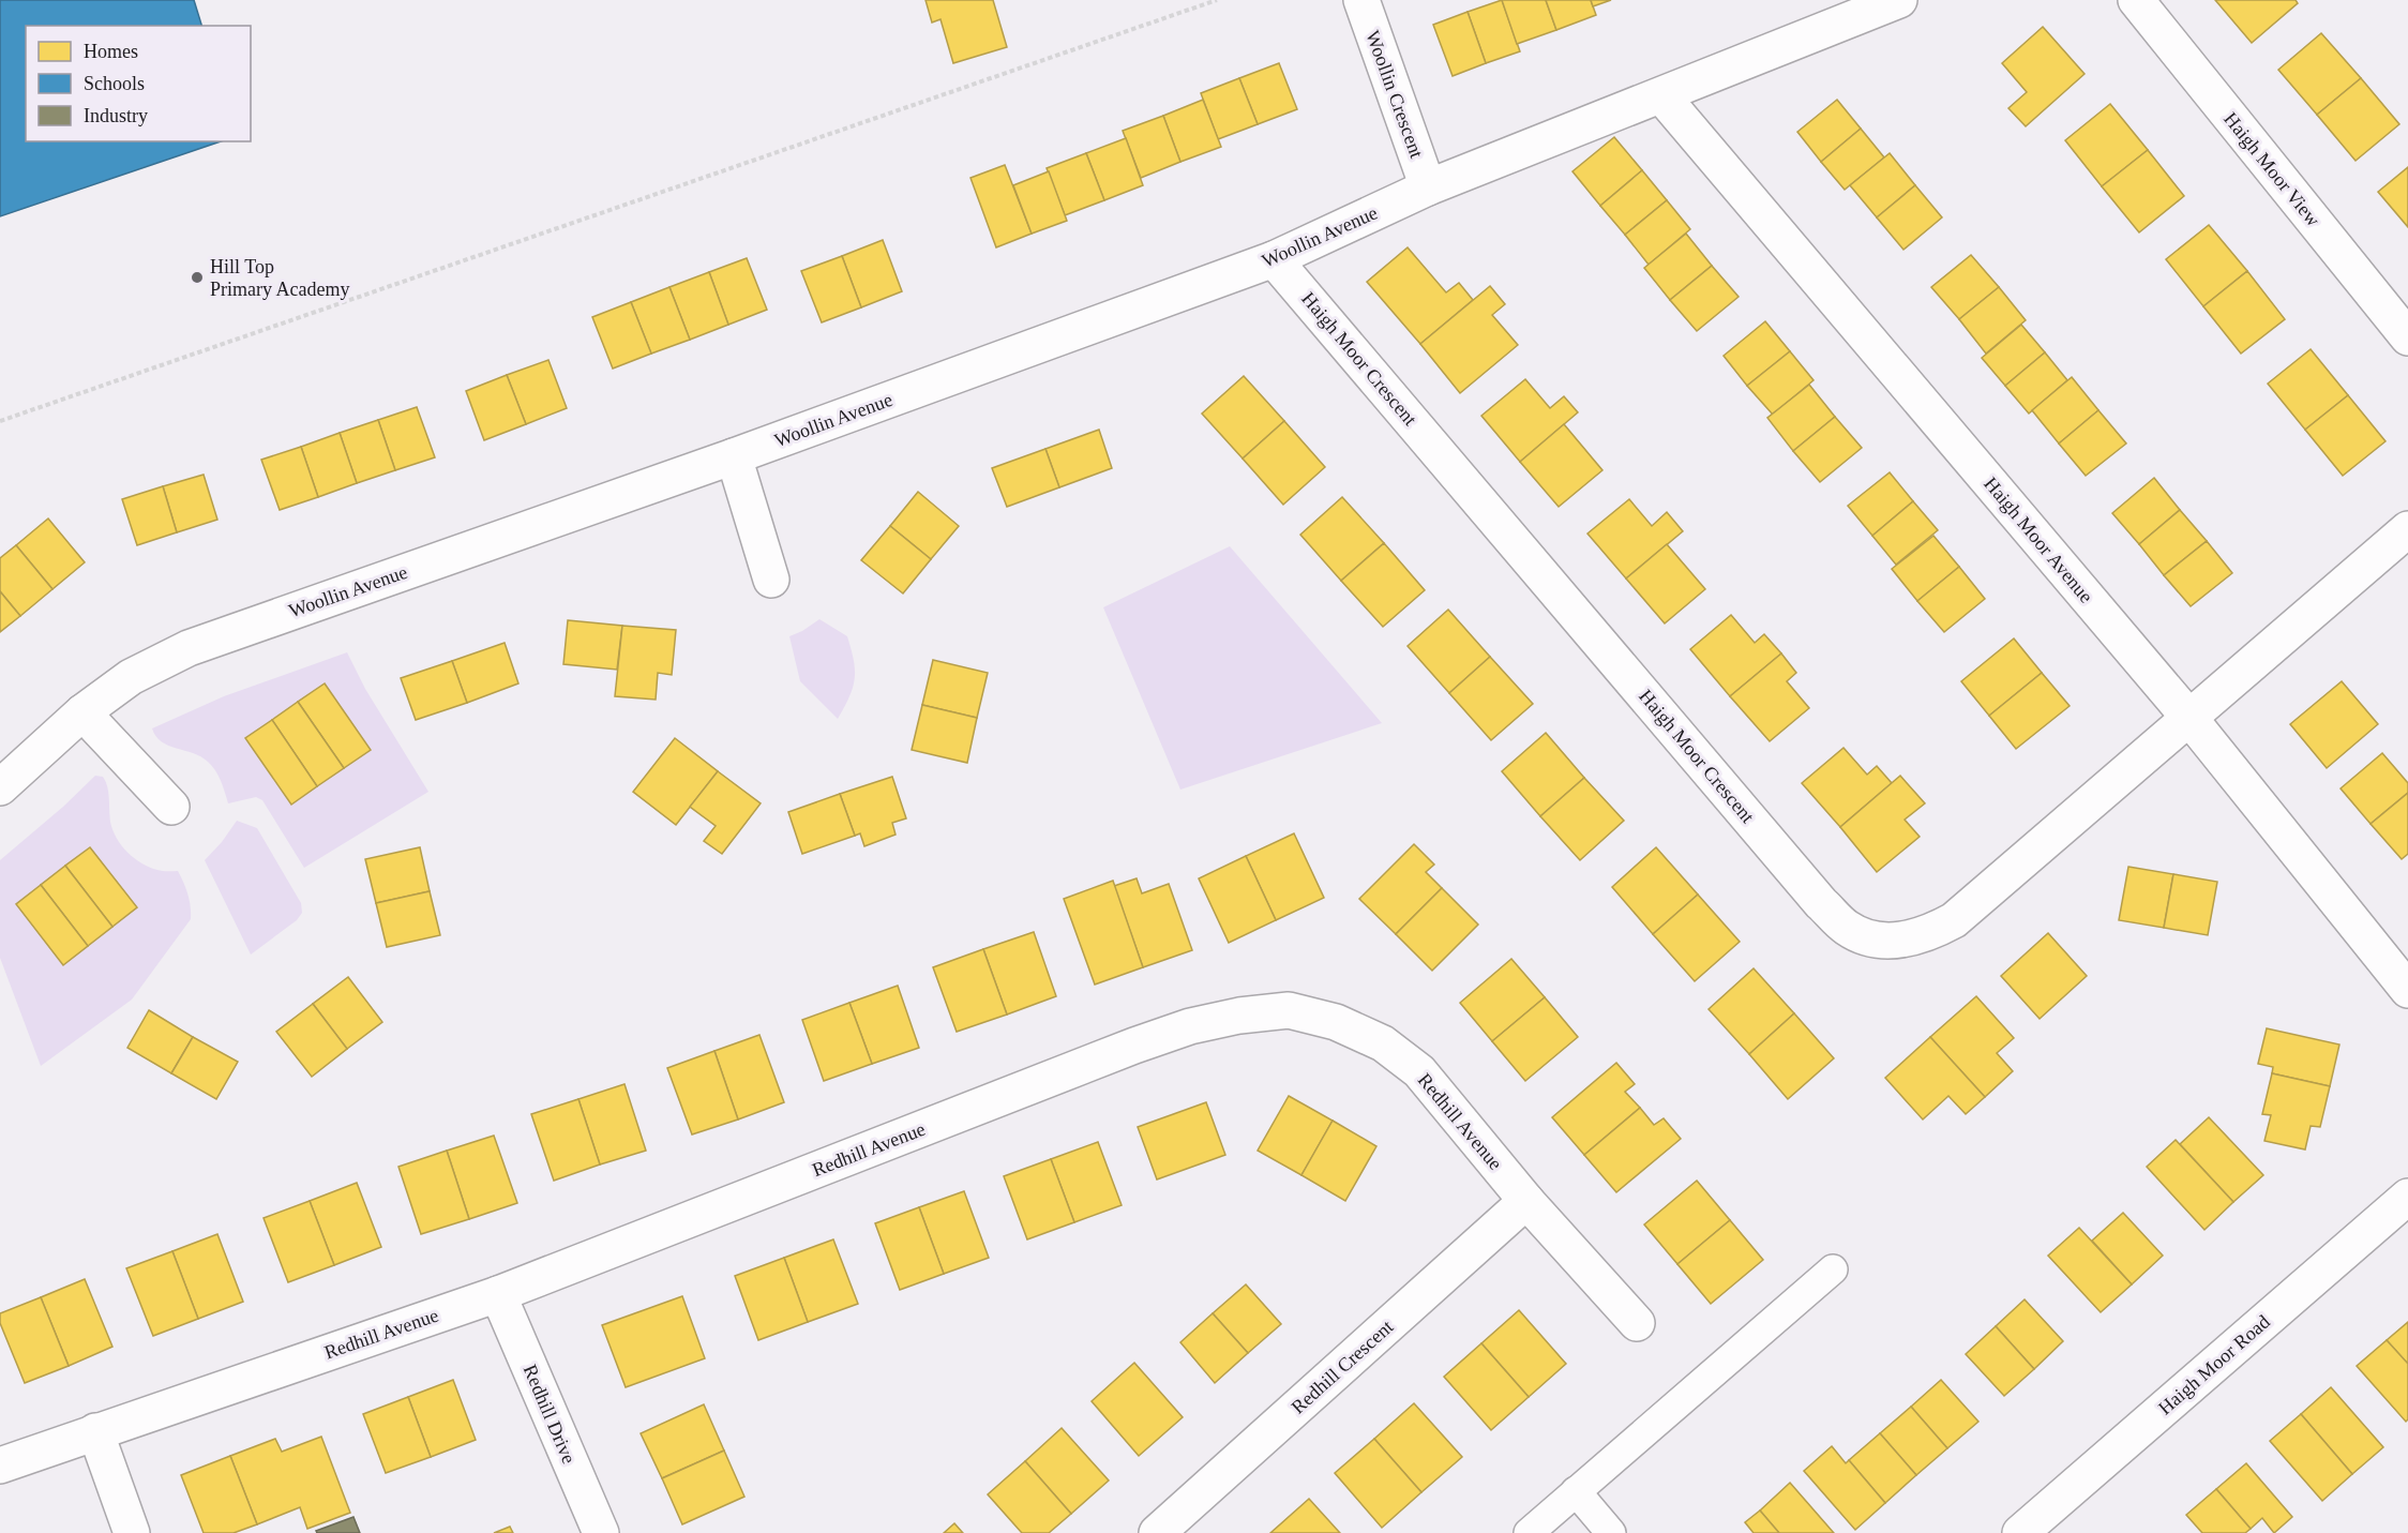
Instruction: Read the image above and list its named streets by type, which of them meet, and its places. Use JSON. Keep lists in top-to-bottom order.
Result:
{
  "streets": {
    "street": [
      "Woollin Crescent",
      "Haigh Moor View",
      "Woollin Avenue",
      "Haigh Moor Crescent",
      "Haigh Moor Avenue",
      "Redhill Avenue",
      "Haigh Moor Road",
      "Redhill Crescent",
      "Redhill Drive"
    ]
  },
  "crossings": [
    ["Woollin Crescent", "Woollin Avenue"],
    ["Woollin Avenue", "Haigh Moor Crescent"],
    ["Woollin Avenue", "Haigh Moor Avenue"],
    ["Haigh Moor Crescent", "Haigh Moor Avenue"],
    ["Redhill Avenue", "Redhill Crescent"],
    ["Redhill Avenue", "Redhill Drive"]
  ],
  "places": ["Hill Top Primary Academy"],
  "legend": ["Homes", "Schools", "Industry"]
}
